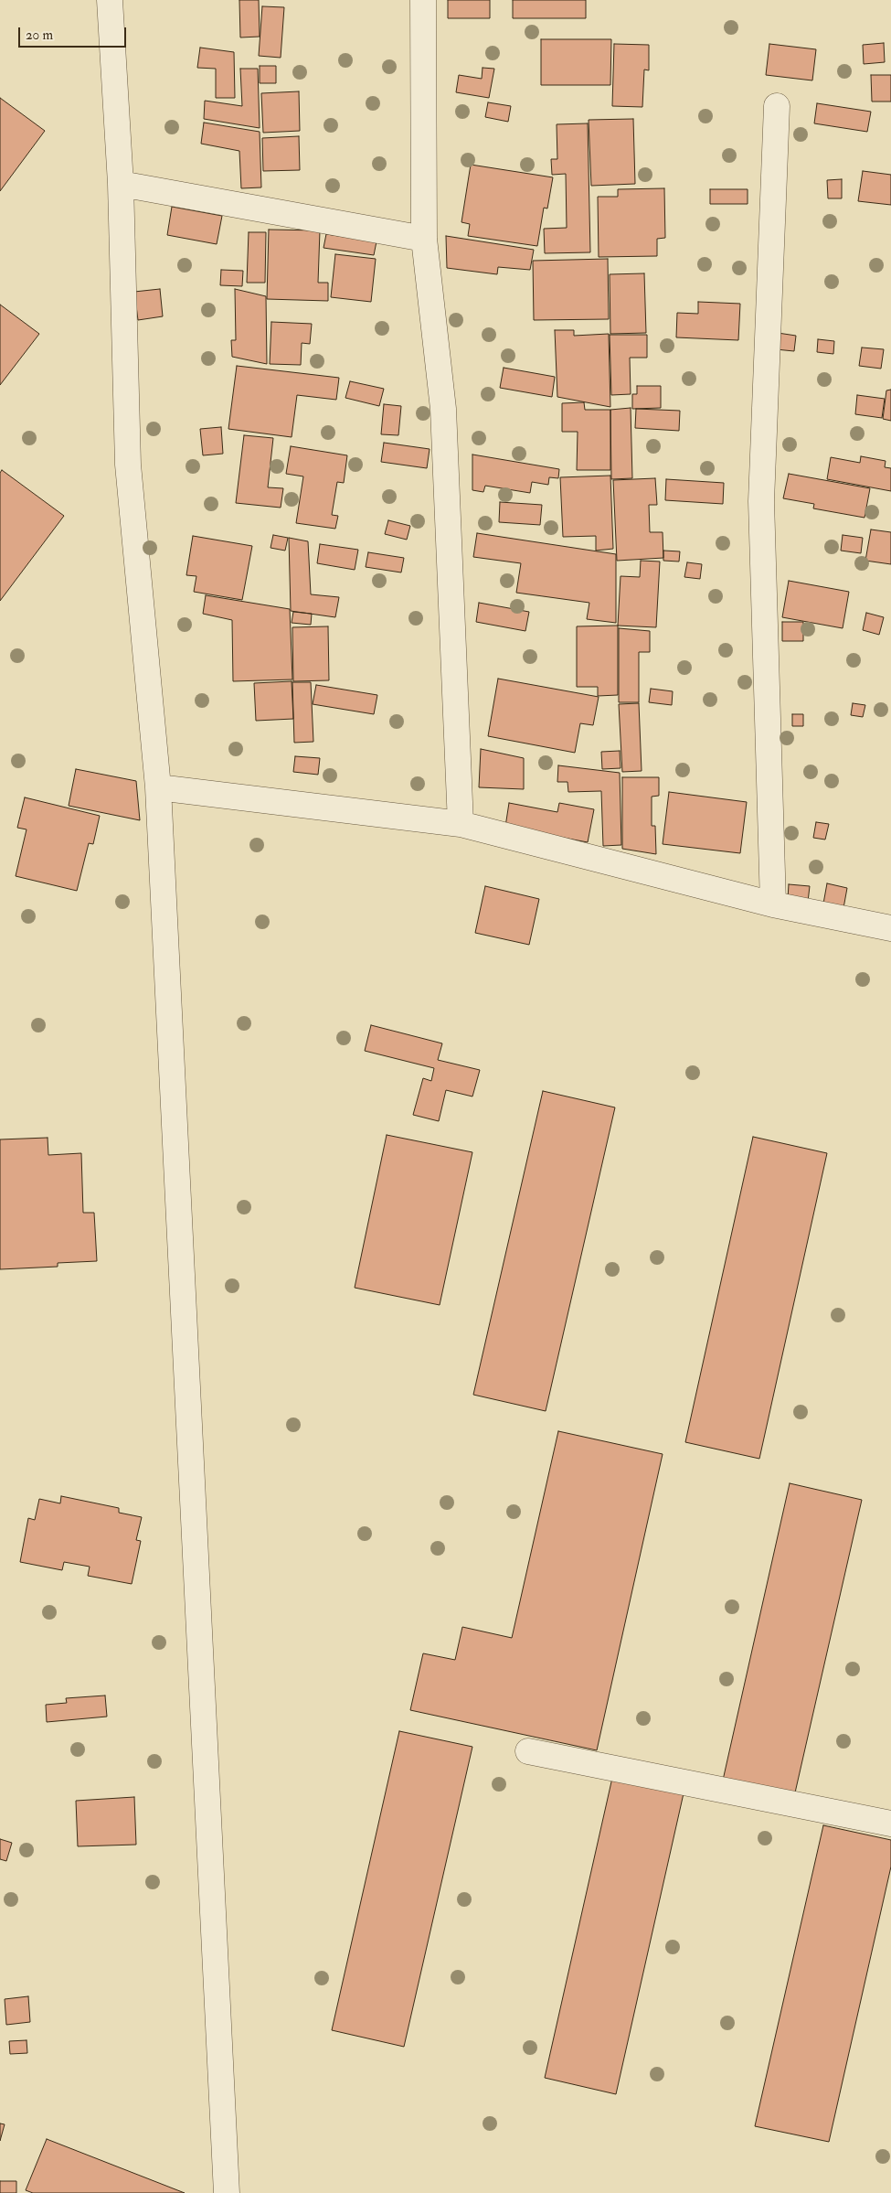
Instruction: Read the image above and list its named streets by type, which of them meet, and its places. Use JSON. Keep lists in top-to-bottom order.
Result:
{
  "scale_bar": "20 m"
}
